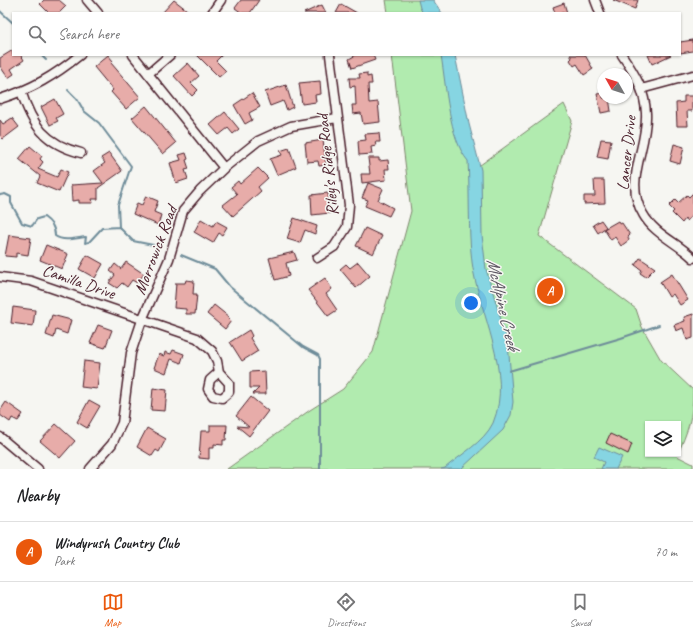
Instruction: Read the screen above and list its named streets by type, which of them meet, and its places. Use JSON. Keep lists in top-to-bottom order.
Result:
{
  "streets": {
    "street": [
      "Lancer Drive",
      "Riley's Ridge Road",
      "Morrowick Road",
      "Camilla Drive"
    ]
  },
  "crossings": [
    ["Riley's Ridge Road", "Morrowick Road"],
    ["Morrowick Road", "Camilla Drive"]
  ],
  "water": ["McAlpine Creek"],
  "north": "top left",
  "page": {
    "search": "Search here",
    "pins": "A",
    "heading": "Nearby",
    "list": [
      {
        "mark": "A",
        "name": "Windyrush Country Club",
        "note": "Park",
        "value": "70 m"
      }
    ],
    "nav": ["Map", "Directions", "Saved"]
  }
}
